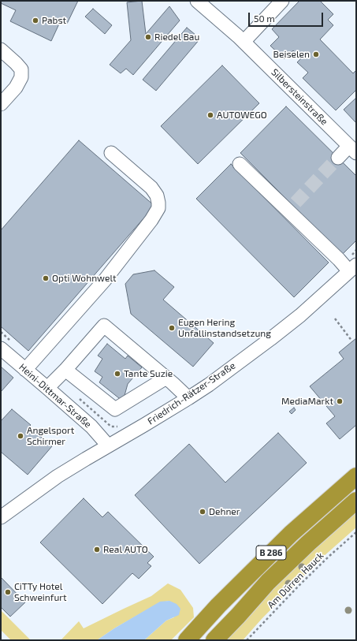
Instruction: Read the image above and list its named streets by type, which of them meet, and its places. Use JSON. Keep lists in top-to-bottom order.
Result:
{
  "streets": {
    "highway": ["B 286"],
    "street": ["Silbersteinstraße", "Friedrich-Rätzer-Straße", "Heini-Dittmar-Straße"],
    "path": ["Am Dürren Hauck"]
  },
  "crossings": [
    ["Friedrich-Rätzer-Straße", "Heini-Dittmar-Straße"]
  ],
  "places": [
    "Pabst",
    "Riedel Bau",
    "Beiselen",
    "AUTOWEGO",
    "Opti Wohnwelt",
    "Eugen Hering Unfallinstandsetzung",
    "Tante Suzie",
    "MediaMarkt",
    "Angelsport Schirmer",
    "Dehner",
    "Real AUTO",
    "CiTTy Hotel Schweinfurt"
  ],
  "scale_bar": "50 m"
}
